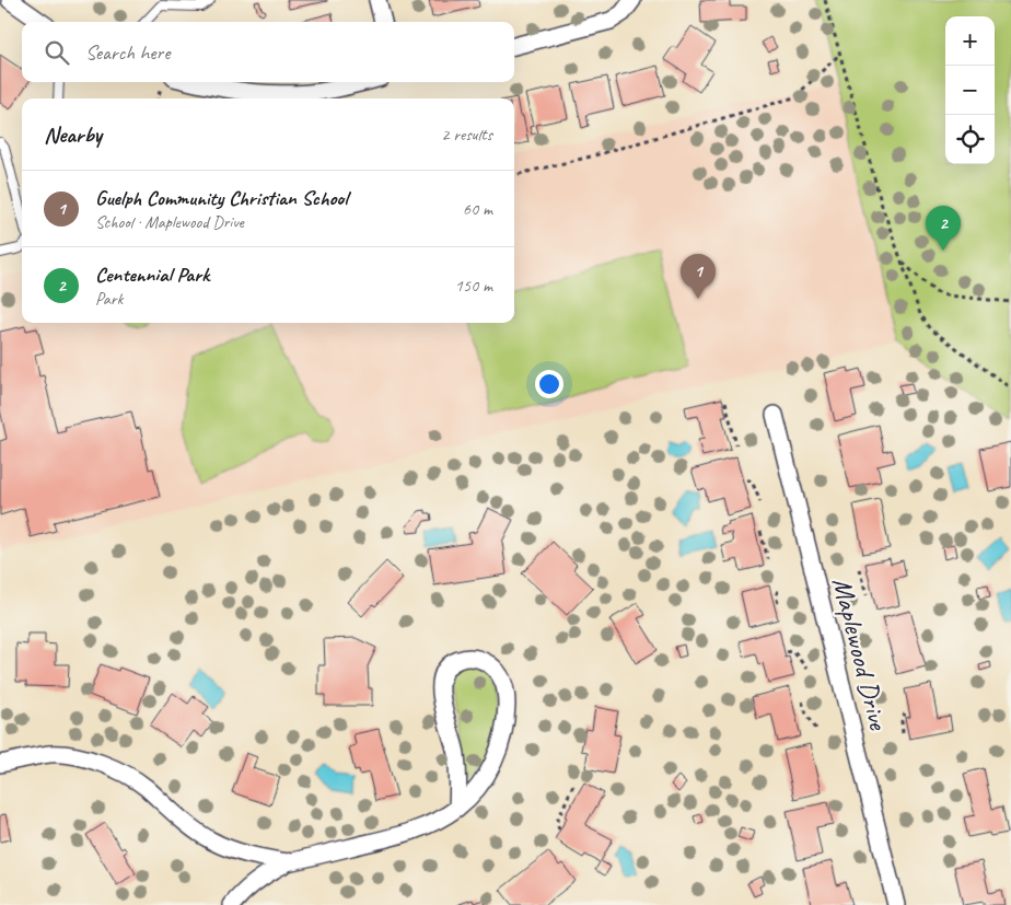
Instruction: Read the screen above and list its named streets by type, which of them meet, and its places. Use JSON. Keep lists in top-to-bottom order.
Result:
{
  "streets": {
    "street": ["Maplewood Drive"]
  },
  "page": {
    "map_buttons": ["+", "−"],
    "search": "Search here",
    "heading": ["Nearby", "2 results"],
    "list": [
      {
        "mark": "1",
        "name": "Guelph Community Christian School",
        "note": "School · Maplewood Drive",
        "value": "60 m"
      },
      {
        "mark": "2",
        "name": "Centennial Park",
        "note": "Park",
        "value": "150 m"
      }
    ],
    "pins": ["2", "1"]
  }
}
